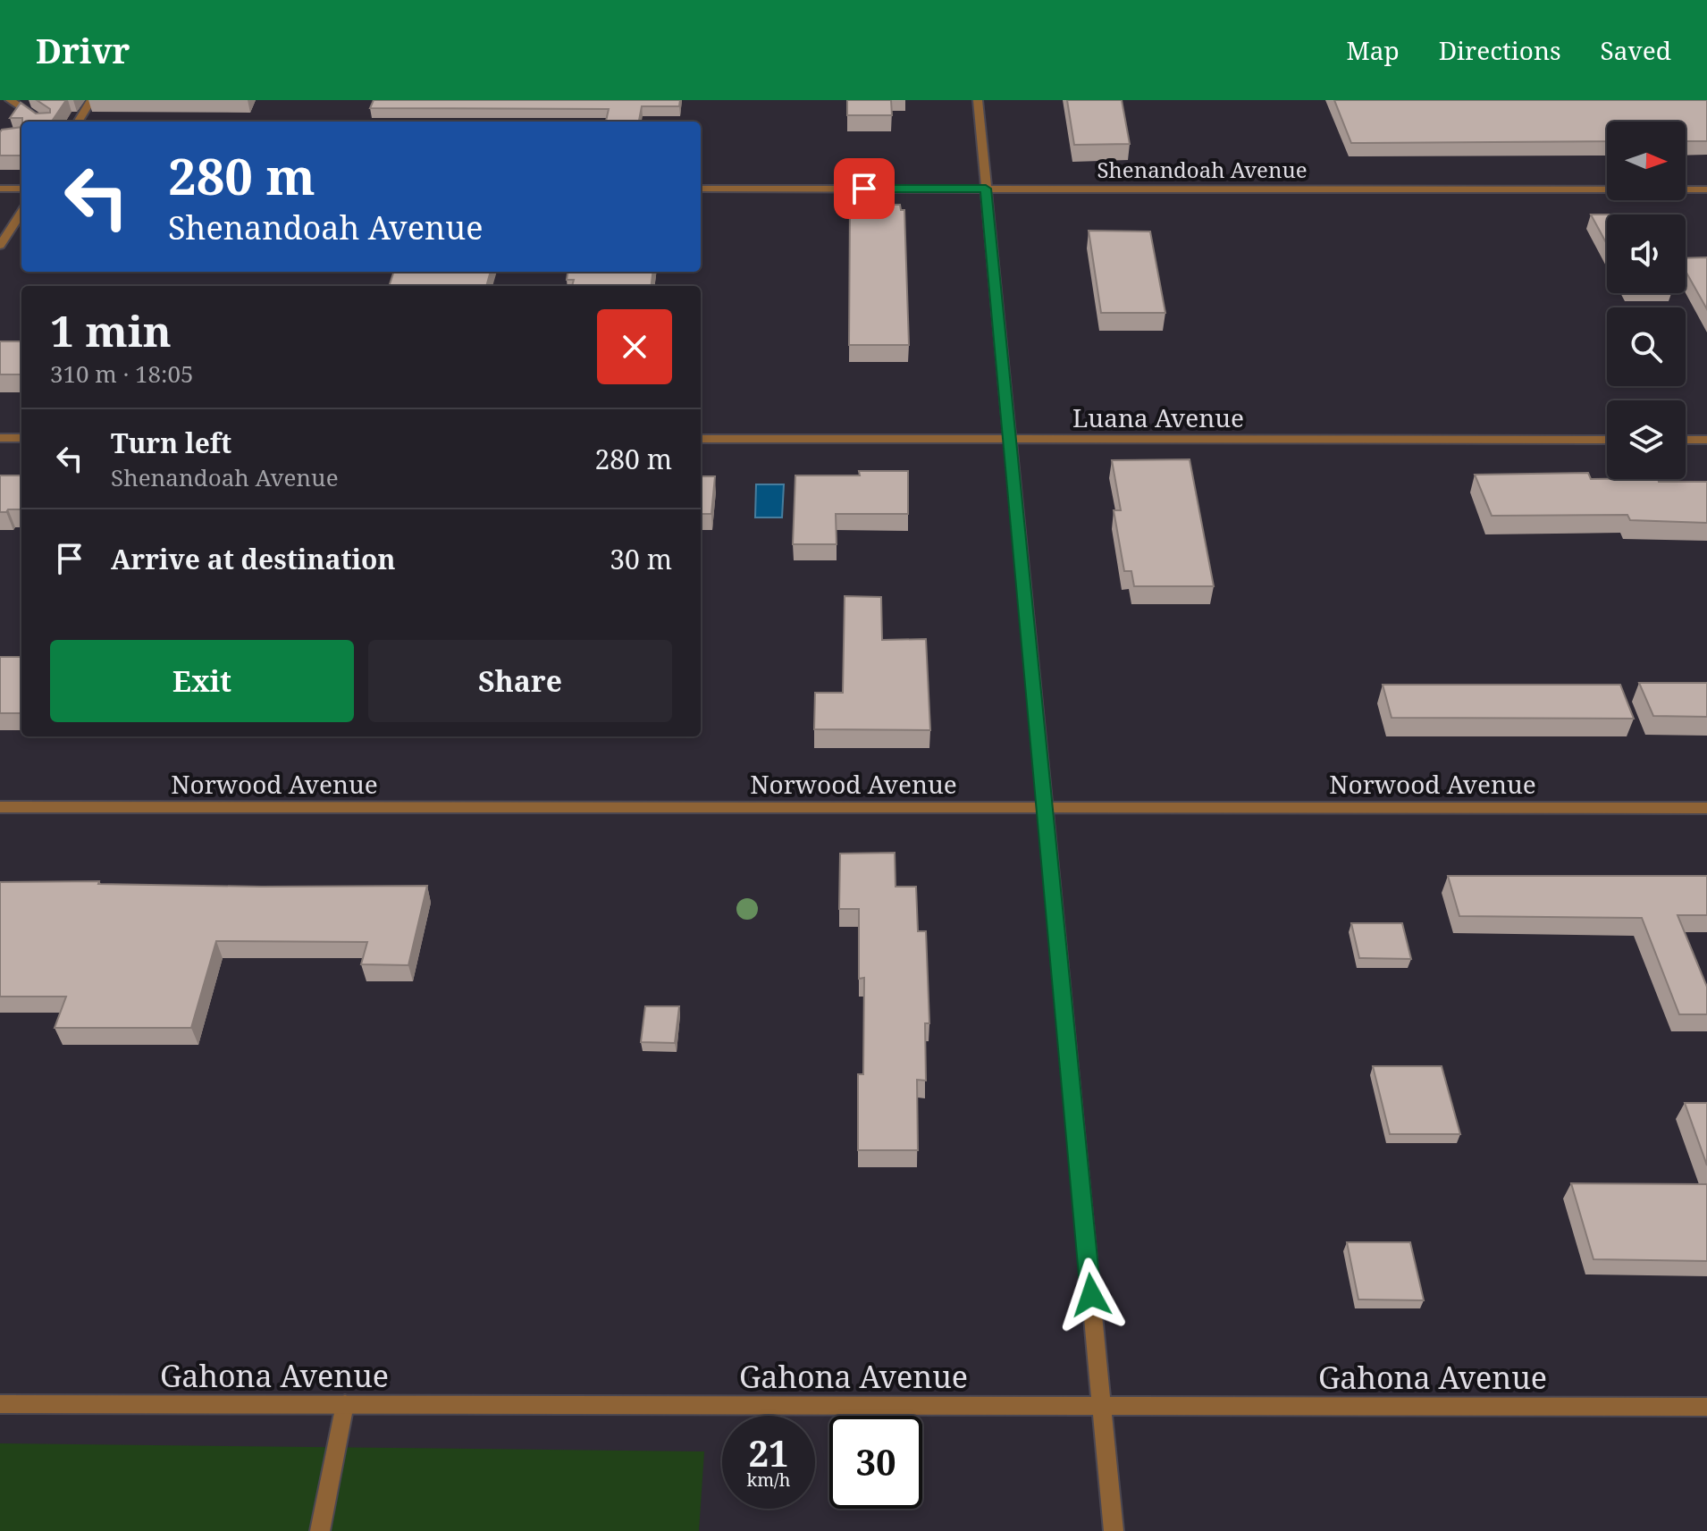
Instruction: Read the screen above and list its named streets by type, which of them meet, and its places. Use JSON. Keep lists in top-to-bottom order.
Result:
{
  "streets": {
    "street": [
      "Shenandoah Avenue",
      "Luana Avenue",
      "Norwood Avenue",
      "Gahona Avenue"
    ]
  },
  "north": "right",
  "page": {
    "header": "Drivr",
    "nav": ["Map", "Directions", "Saved"],
    "turn": ["280 m", "Shenandoah Avenue"],
    "heading": ["1 min", "310 m · 18:05"],
    "list": [
      {
        "name": "Turn left",
        "note": "Shenandoah Avenue",
        "value": "280 m"
      },
      {
        "name": "Arrive at destination",
        "value": "30 m"
      }
    ],
    "buttons": ["Exit", "Share"],
    "speed": "21 km/h",
    "limit": "30"
  }
}
